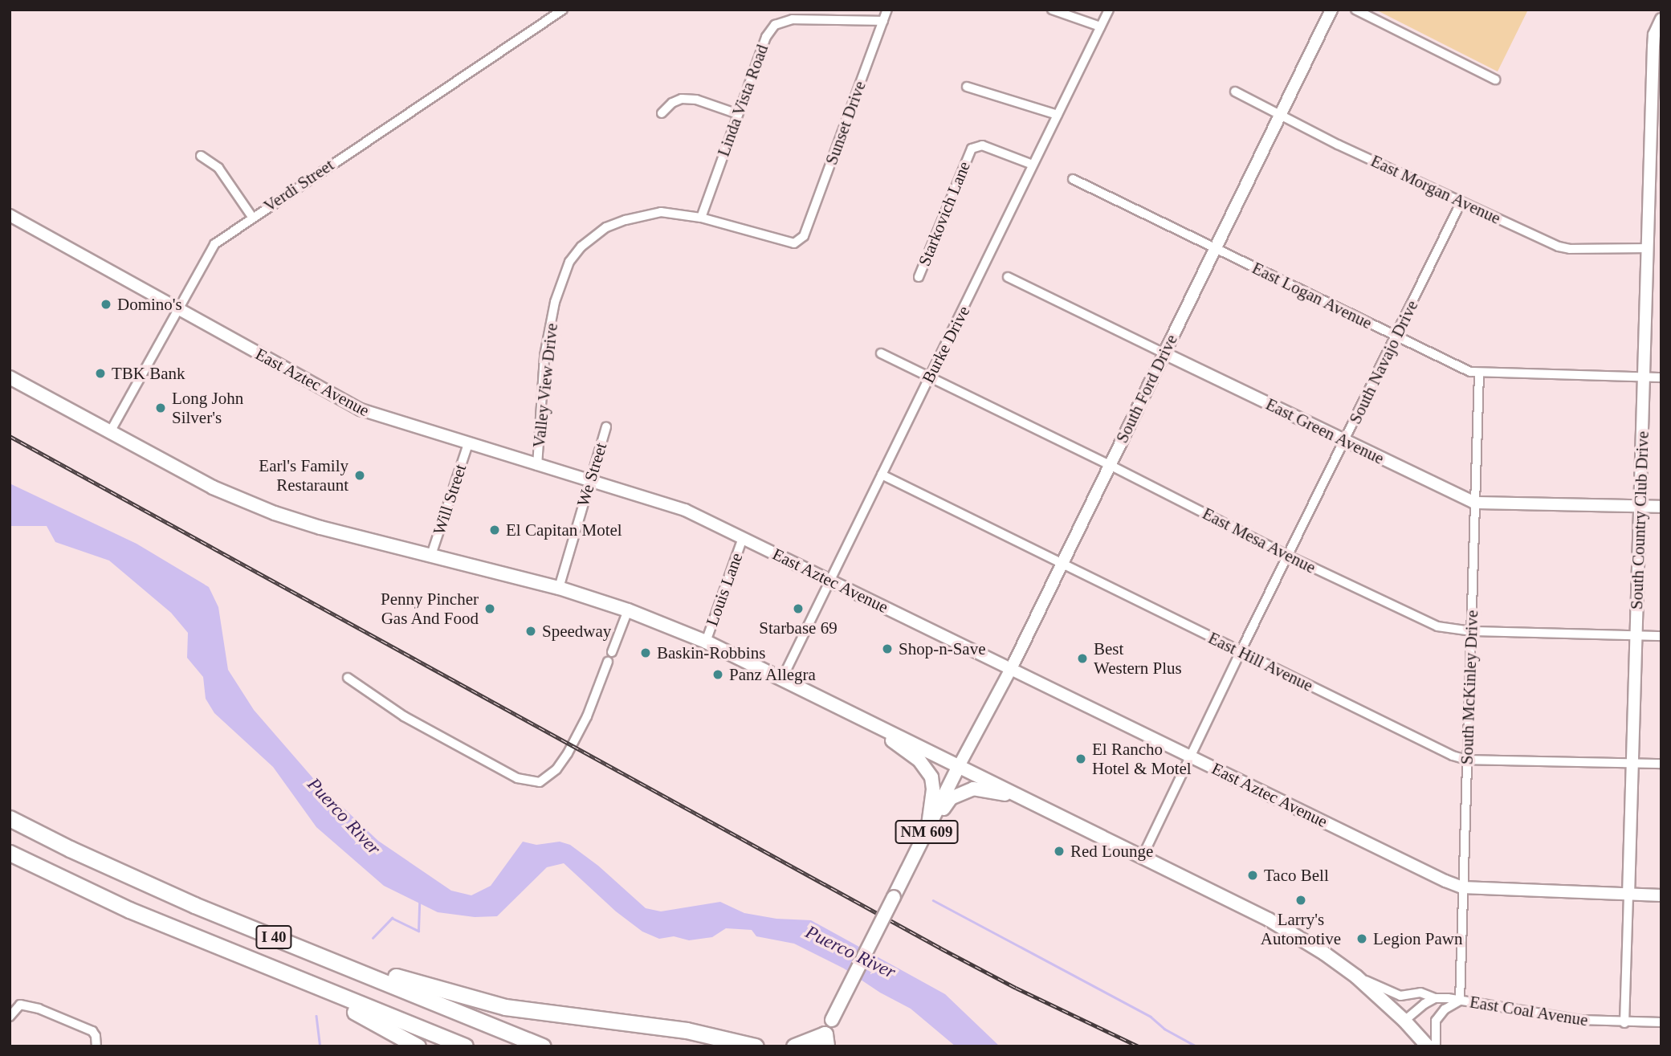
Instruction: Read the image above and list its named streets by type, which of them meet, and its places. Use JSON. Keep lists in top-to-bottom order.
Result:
{
  "streets": {
    "highway": ["I 40"],
    "main road": [
      "East Aztec Avenue",
      "South Ford Drive",
      "East Green Avenue",
      "South Country Club Drive",
      "NM 609"
    ],
    "street": [
      "Linda Vista Road",
      "Sunset Drive",
      "Verdi Street",
      "East Morgan Avenue",
      "Starkovich Lane",
      "East Logan Avenue",
      "Burke Drive",
      "South Navajo Drive",
      "Valley View Drive",
      "We Street",
      "Will Street",
      "East Mesa Avenue",
      "Louis Lane",
      "East Hill Avenue",
      "South McKinley Drive",
      "East Coal Avenue"
    ]
  },
  "crossings": [
    ["Linda Vista Road", "Sunset Drive"],
    ["Linda Vista Road", "Valley View Drive"],
    ["Sunset Drive", "Valley View Drive"],
    ["Verdi Street", "East Aztec Avenue"],
    ["East Morgan Avenue", "South Navajo Drive"],
    ["East Morgan Avenue", "South Ford Drive"],
    ["East Morgan Avenue", "South Country Club Drive"],
    ["Starkovich Lane", "Burke Drive"],
    ["East Logan Avenue", "South Navajo Drive"],
    ["East Logan Avenue", "South Ford Drive"],
    ["East Logan Avenue", "South Country Club Drive"],
    ["East Logan Avenue", "South McKinley Drive"],
    ["Burke Drive", "East Aztec Avenue"],
    ["Burke Drive", "East Mesa Avenue"],
    ["Burke Drive", "East Hill Avenue"],
    ["South Navajo Drive", "East Aztec Avenue"],
    ["South Navajo Drive", "East Green Avenue"],
    ["South Navajo Drive", "East Mesa Avenue"],
    ["South Navajo Drive", "East Hill Avenue"],
    ["East Aztec Avenue", "Valley View Drive"],
    ["East Aztec Avenue", "South Ford Drive"],
    ["East Aztec Avenue", "We Street"],
    ["East Aztec Avenue", "Will Street"],
    ["East Aztec Avenue", "South Country Club Drive"],
    ["East Aztec Avenue", "Louis Lane"],
    ["East Aztec Avenue", "South McKinley Drive"],
    ["South Ford Drive", "East Green Avenue"],
    ["South Ford Drive", "East Mesa Avenue"],
    ["South Ford Drive", "East Hill Avenue"],
    ["South Ford Drive", "NM 609"],
    ["East Green Avenue", "South Country Club Drive"],
    ["East Green Avenue", "South McKinley Drive"],
    ["South Country Club Drive", "East Mesa Avenue"],
    ["South Country Club Drive", "East Hill Avenue"],
    ["South Country Club Drive", "East Coal Avenue"],
    ["East Mesa Avenue", "South McKinley Drive"],
    ["East Hill Avenue", "South McKinley Drive"],
    ["South McKinley Drive", "East Coal Avenue"]
  ],
  "water": ["Puerco River"],
  "places": [
    "Domino's",
    "TBK Bank",
    "Long John Silver's",
    "Earl's Family Restaraunt",
    "El Capitan Motel",
    "Penny Pincher Gas And Food",
    "Starbase 69",
    "Speedway",
    "Shop-n-Save",
    "Baskin-Robbins",
    "Best Western Plus",
    "Panz Allegra",
    "El Rancho Hotel & Motel",
    "Red Lounge",
    "Taco Bell",
    "Larry's Automotive",
    "Legion Pawn"
  ]
}
